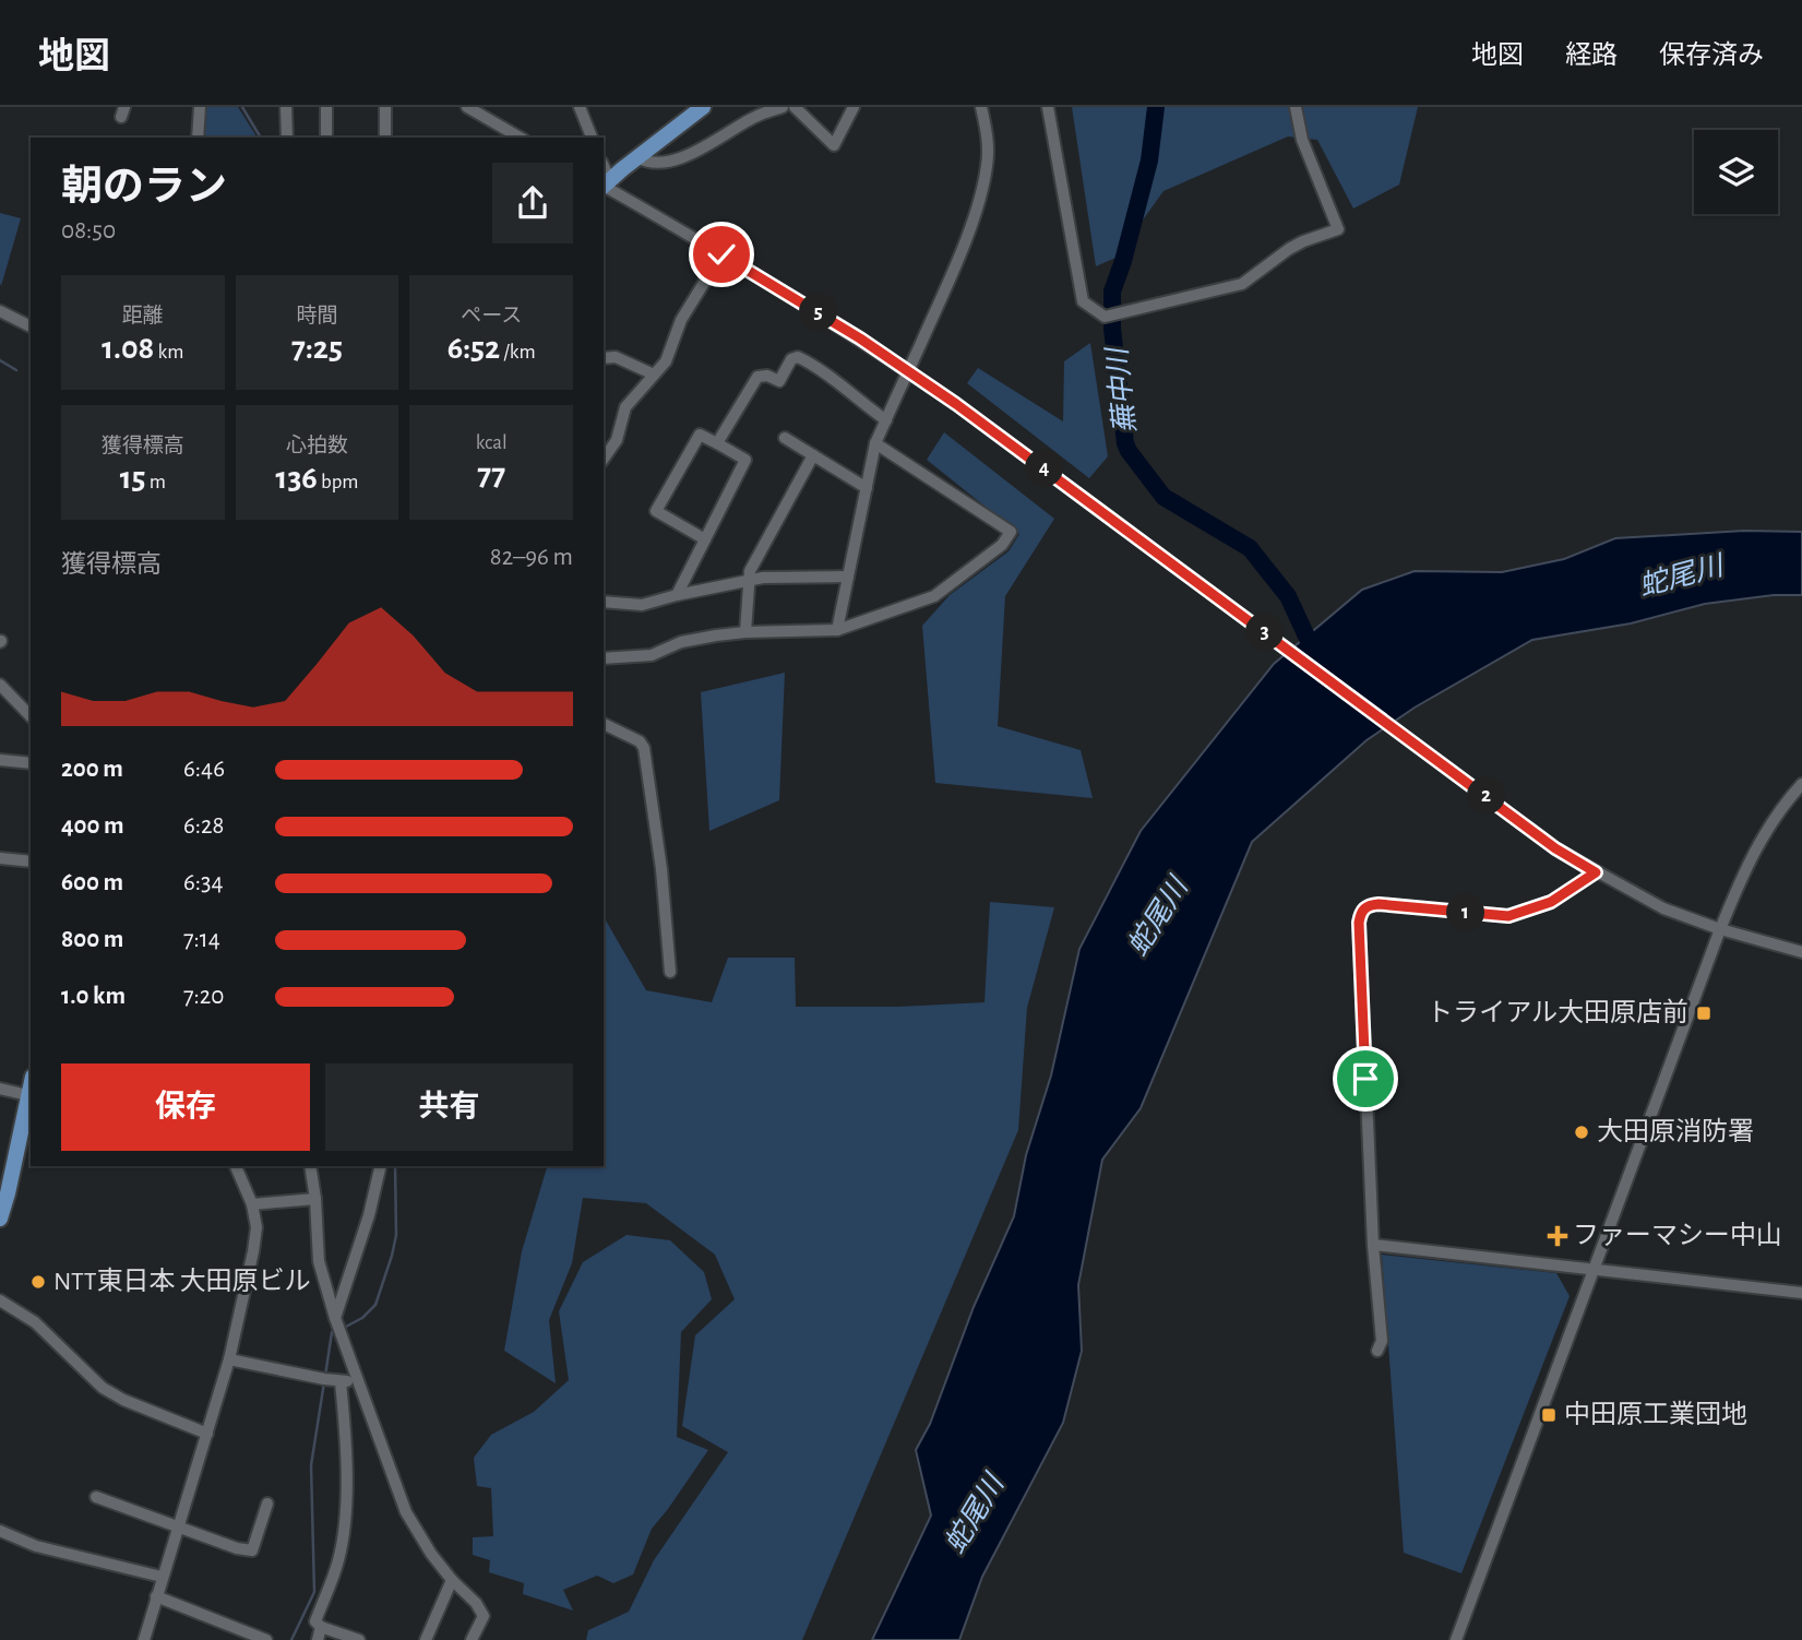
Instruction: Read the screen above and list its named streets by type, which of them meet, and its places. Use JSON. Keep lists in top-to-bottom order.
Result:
{
  "water": ["蕪中川", "蛇尾川"],
  "places": {
    "transit": ["トライアル大田原店前", "中田原工業団地"],
    "other": ["大田原消防署", "NTT東日本 大田原ビル"],
    "health": ["ファーマシー中山"]
  },
  "page": {
    "header": "地図",
    "nav": ["地図", "経路", "保存済み"],
    "heading": ["朝のラン", "08:50"],
    "stats": [
      ["距離", "1.08 km"],
      ["時間", "7:25"],
      ["ペース", "6:52 /km"],
      ["獲得標高", "15 m"],
      ["心拍数", "136 bpm"],
      ["kcal", "77"]
    ],
    "pins": [
      "5",
      "4",
      "3",
      "2",
      "1"
    ],
    "chart": ["獲得標高", "82–96 m"],
    "list": [
      {
        "name": "200 m",
        "note": "6:46"
      },
      {
        "name": "400 m",
        "note": "6:28"
      },
      {
        "name": "600 m",
        "note": "6:34"
      },
      {
        "name": "800 m",
        "note": "7:14"
      },
      {
        "name": "1.0 km",
        "note": "7:20"
      }
    ],
    "buttons": ["保存", "共有"]
  }
}
